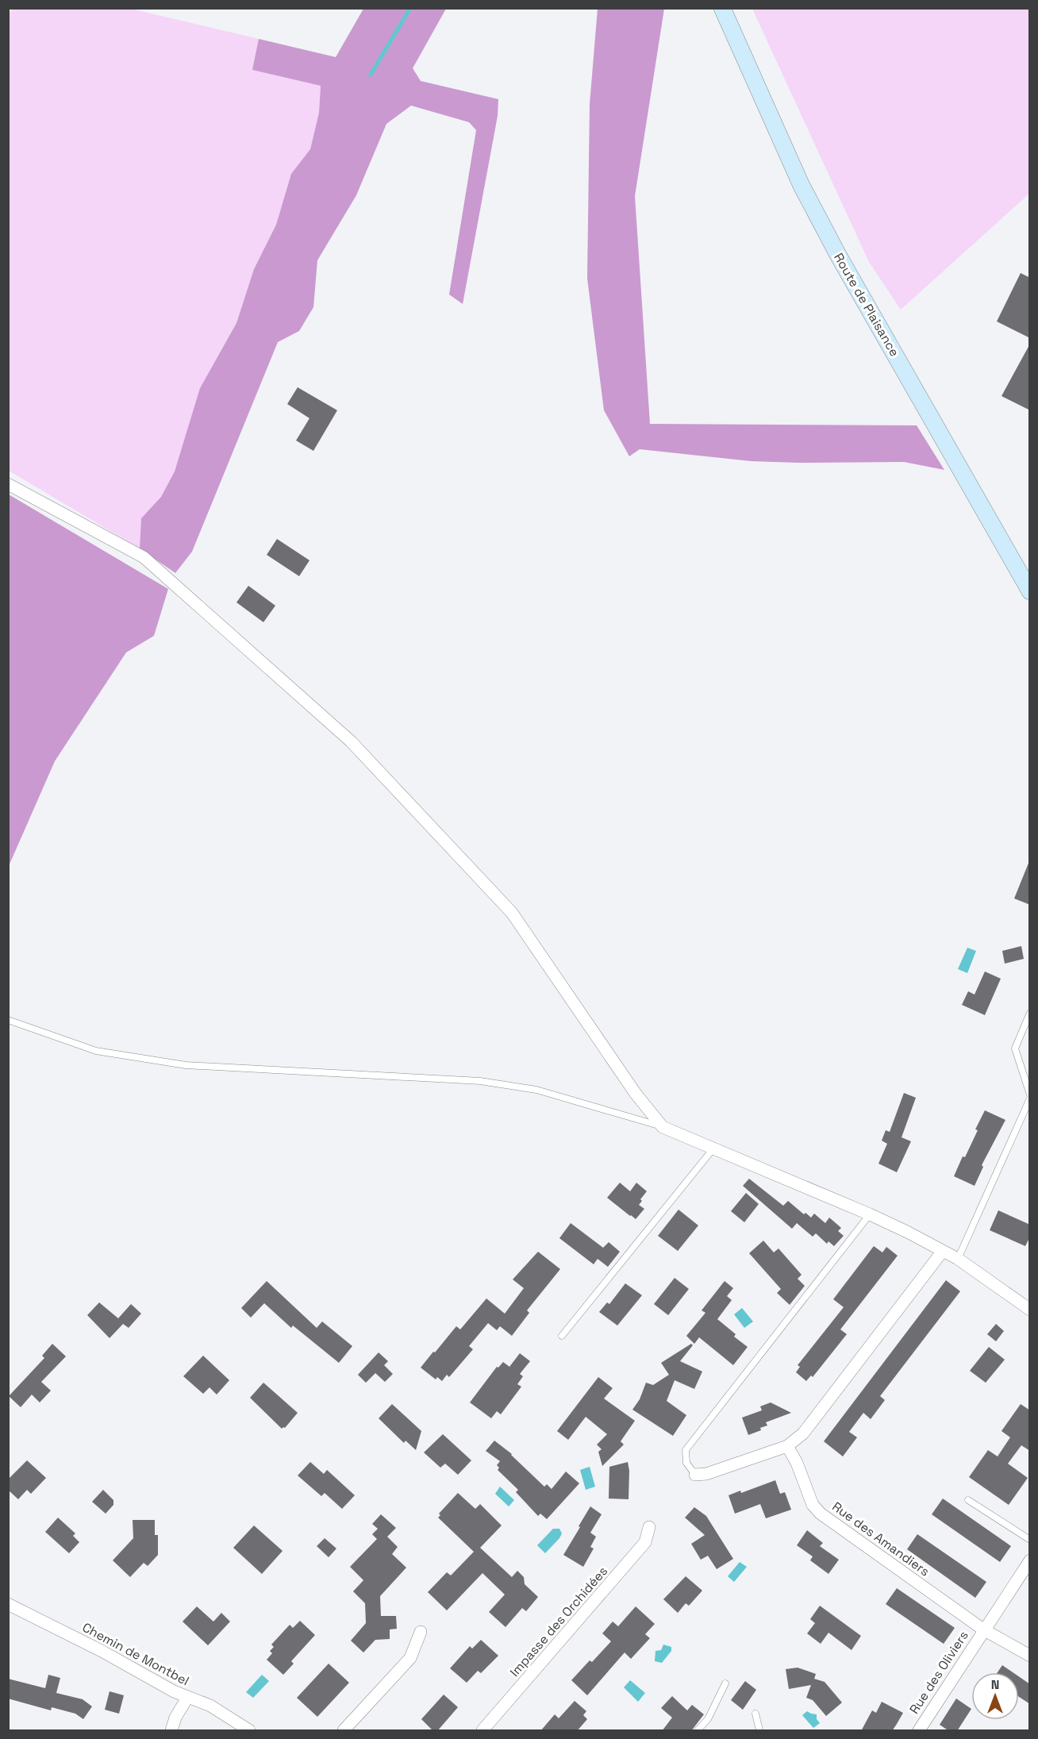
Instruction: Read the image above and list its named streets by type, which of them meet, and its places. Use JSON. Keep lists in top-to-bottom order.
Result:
{
  "streets": {
    "main road": ["Route de Plaisance"],
    "street": [
      "Rue des Amandiers",
      "Impasse des Orchidées",
      "Chemin de Montbel",
      "Rue des Oliviers"
    ]
  },
  "crossings": [
    ["Rue des Amandiers", "Rue des Oliviers"]
  ],
  "north": "top"
}
